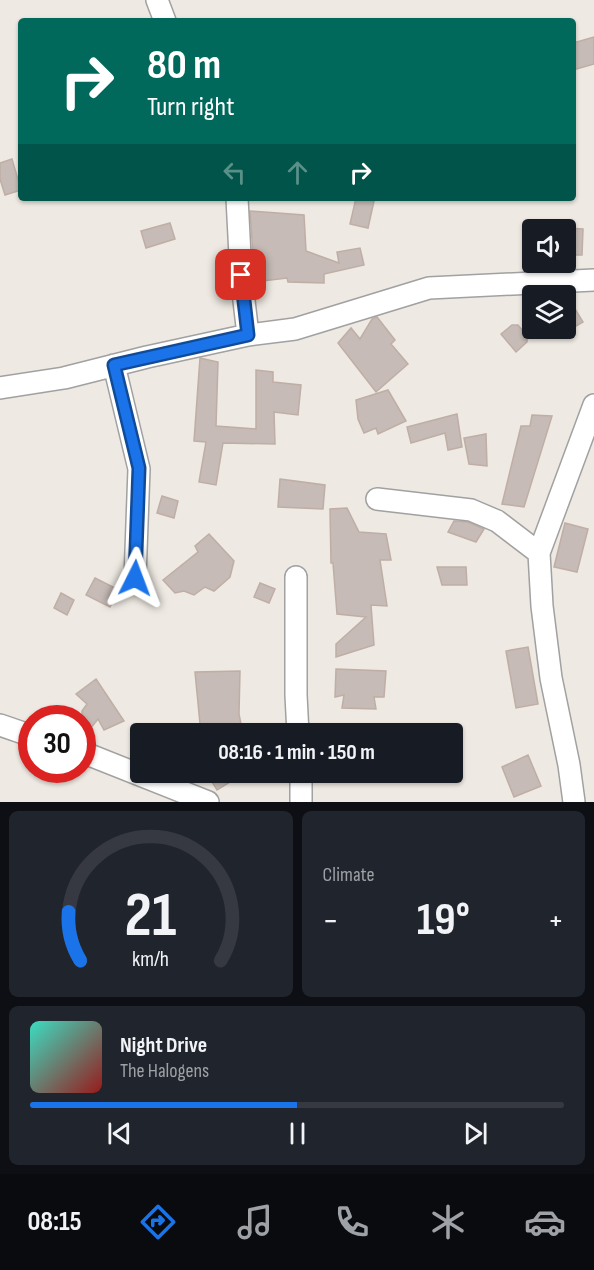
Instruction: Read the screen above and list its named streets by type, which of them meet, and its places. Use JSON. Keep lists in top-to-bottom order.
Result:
{
  "page": {
    "turn": ["80 m", "Turn right"],
    "limit": "30",
    "trip": "08:16 · 1 min · 150 m",
    "tile": "Climate",
    "heat": ["−", "19°", "+"],
    "song": ["Night Drive", "The Halogens"],
    "tabs": "08:15",
    "gauge": ["21", "km/h"]
  }
}
